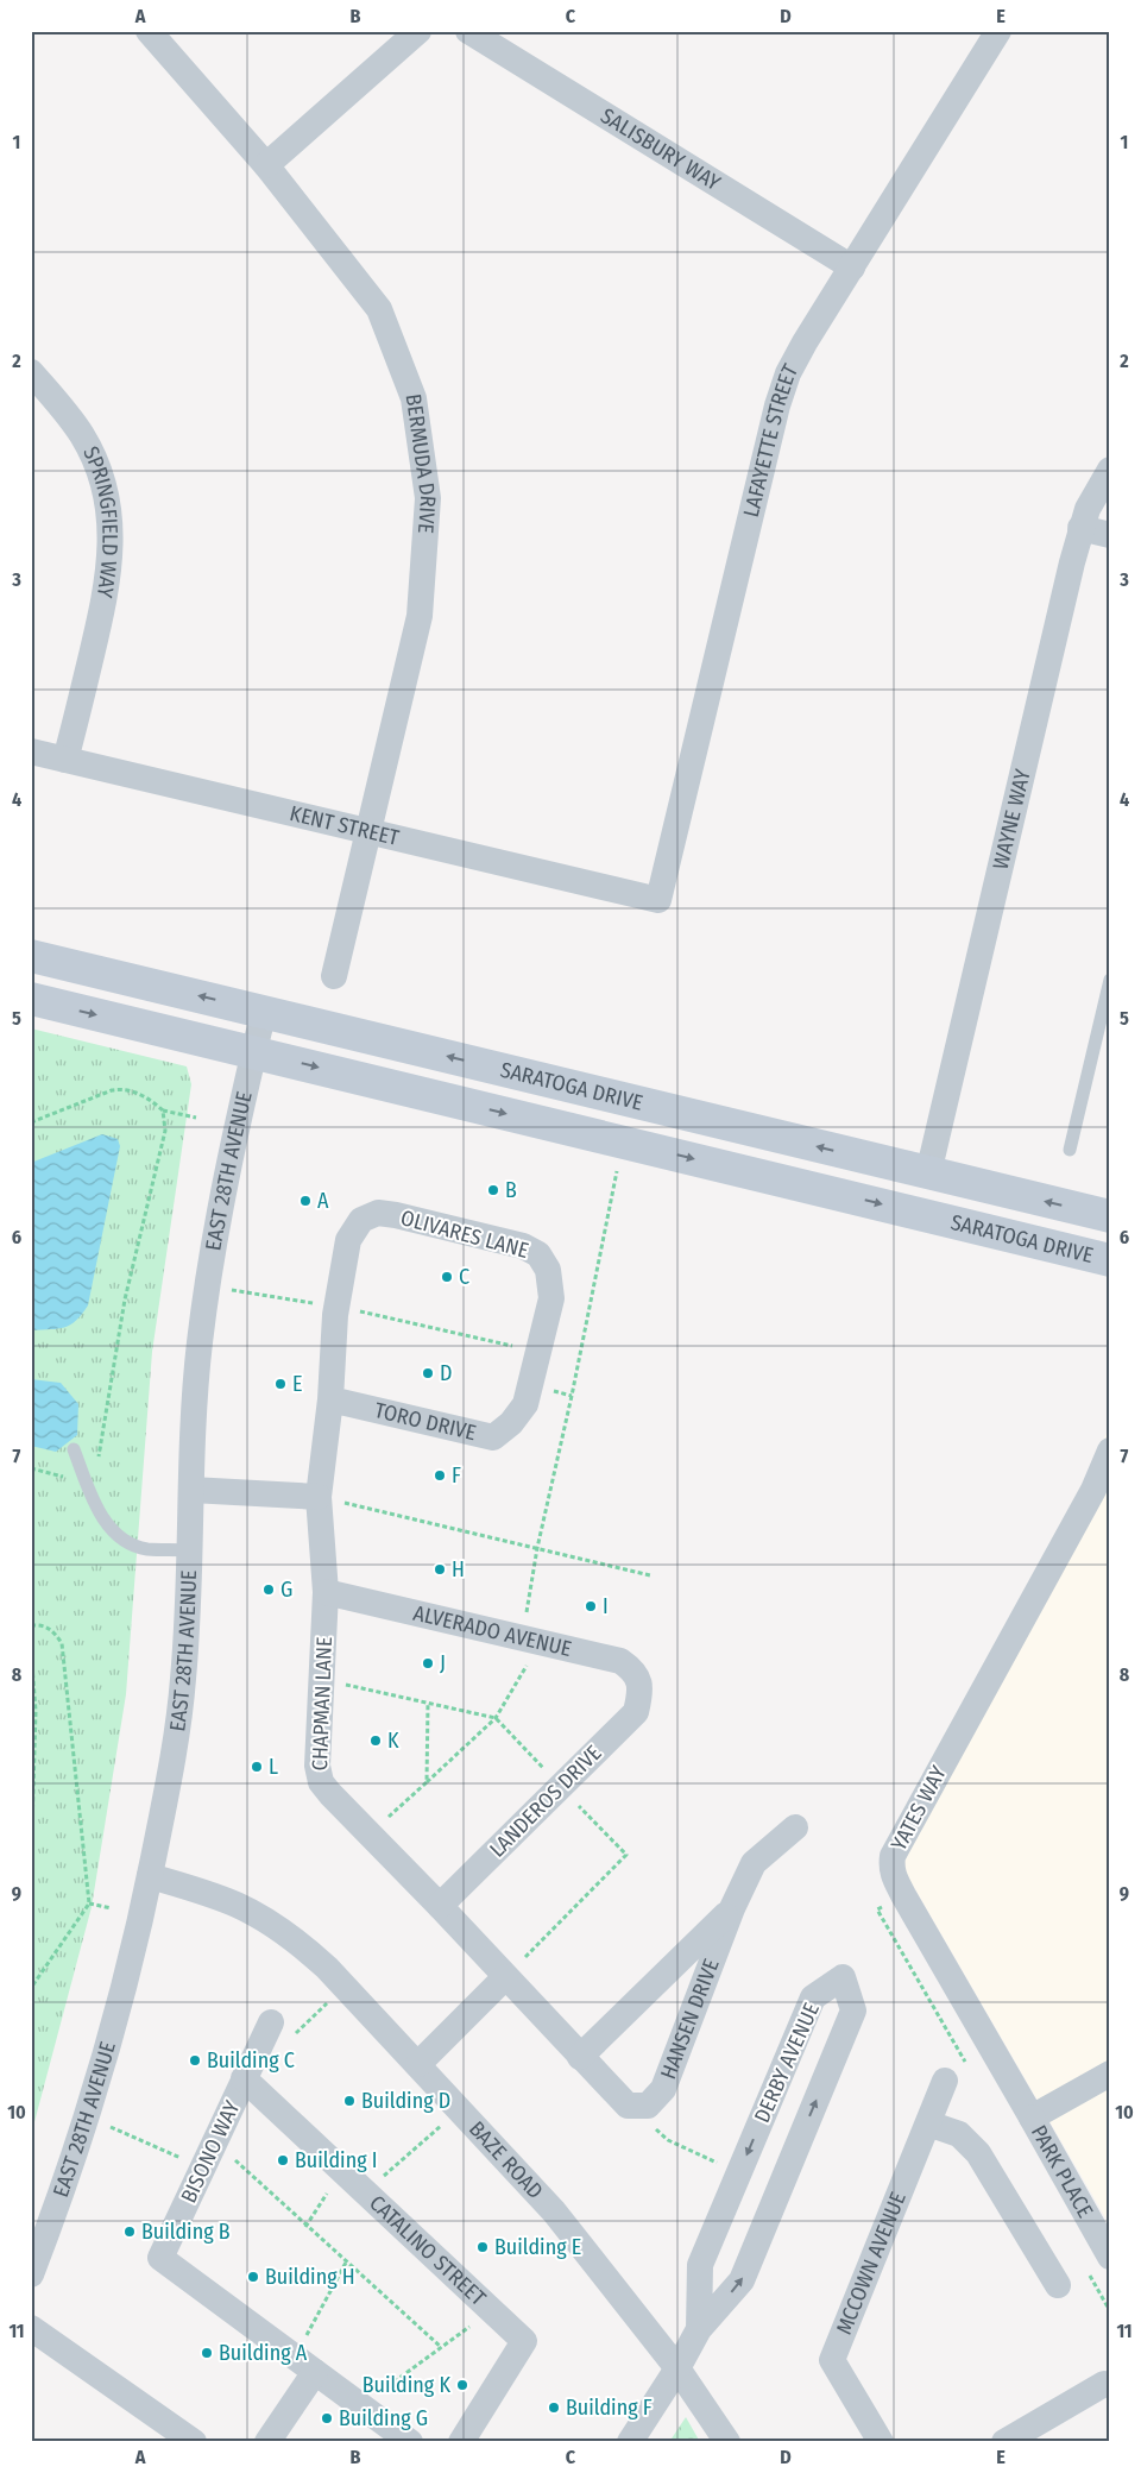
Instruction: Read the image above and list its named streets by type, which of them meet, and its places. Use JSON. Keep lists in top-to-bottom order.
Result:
{
  "streets": {
    "main road": ["SARATOGA DRIVE"],
    "street": [
      "SALISBURY WAY",
      "LAFAYETTE STREET",
      "BERMUDA DRIVE",
      "SPRINGFIELD WAY",
      "WAYNE WAY",
      "KENT STREET",
      "EAST 28TH AVENUE",
      "OLIVARES LANE",
      "TORO DRIVE",
      "ALVERADO AVENUE",
      "CHAPMAN LANE",
      "LANDEROS DRIVE",
      "YATES WAY",
      "HANSEN DRIVE",
      "DERBY AVENUE",
      "BISONO WAY",
      "BAZE ROAD",
      "PARK PLACE",
      "CATALINO STREET",
      "MCCOWN AVENUE"
    ]
  },
  "crossings": [
    ["SALISBURY WAY", "LAFAYETTE STREET"],
    ["LAFAYETTE STREET", "KENT STREET"],
    ["BERMUDA DRIVE", "KENT STREET"],
    ["SPRINGFIELD WAY", "KENT STREET"],
    ["WAYNE WAY", "SARATOGA DRIVE"],
    ["SARATOGA DRIVE", "EAST 28TH AVENUE"],
    ["EAST 28TH AVENUE", "BAZE ROAD"],
    ["OLIVARES LANE", "TORO DRIVE"],
    ["OLIVARES LANE", "CHAPMAN LANE"],
    ["TORO DRIVE", "CHAPMAN LANE"],
    ["ALVERADO AVENUE", "CHAPMAN LANE"],
    ["ALVERADO AVENUE", "LANDEROS DRIVE"],
    ["CHAPMAN LANE", "LANDEROS DRIVE"],
    ["CHAPMAN LANE", "HANSEN DRIVE"],
    ["YATES WAY", "PARK PLACE"],
    ["DERBY AVENUE", "BAZE ROAD"],
    ["BISONO WAY", "CATALINO STREET"]
  ],
  "places": [
    "B",
    "A",
    "C",
    "D",
    "E",
    "F",
    "H",
    "G",
    "I",
    "J",
    "K",
    "L",
    "Building C",
    "Building D",
    "Building I",
    "Building B",
    "Building E",
    "Building H",
    "Building A",
    "Building K",
    "Building F",
    "Building G"
  ],
  "grid": {
    "columns": [
      "A",
      "B",
      "C",
      "D",
      "E"
    ],
    "rows": [
      "1",
      "2",
      "3",
      "4",
      "5",
      "6",
      "7",
      "8",
      "9",
      "10",
      "11"
    ]
  }
}
